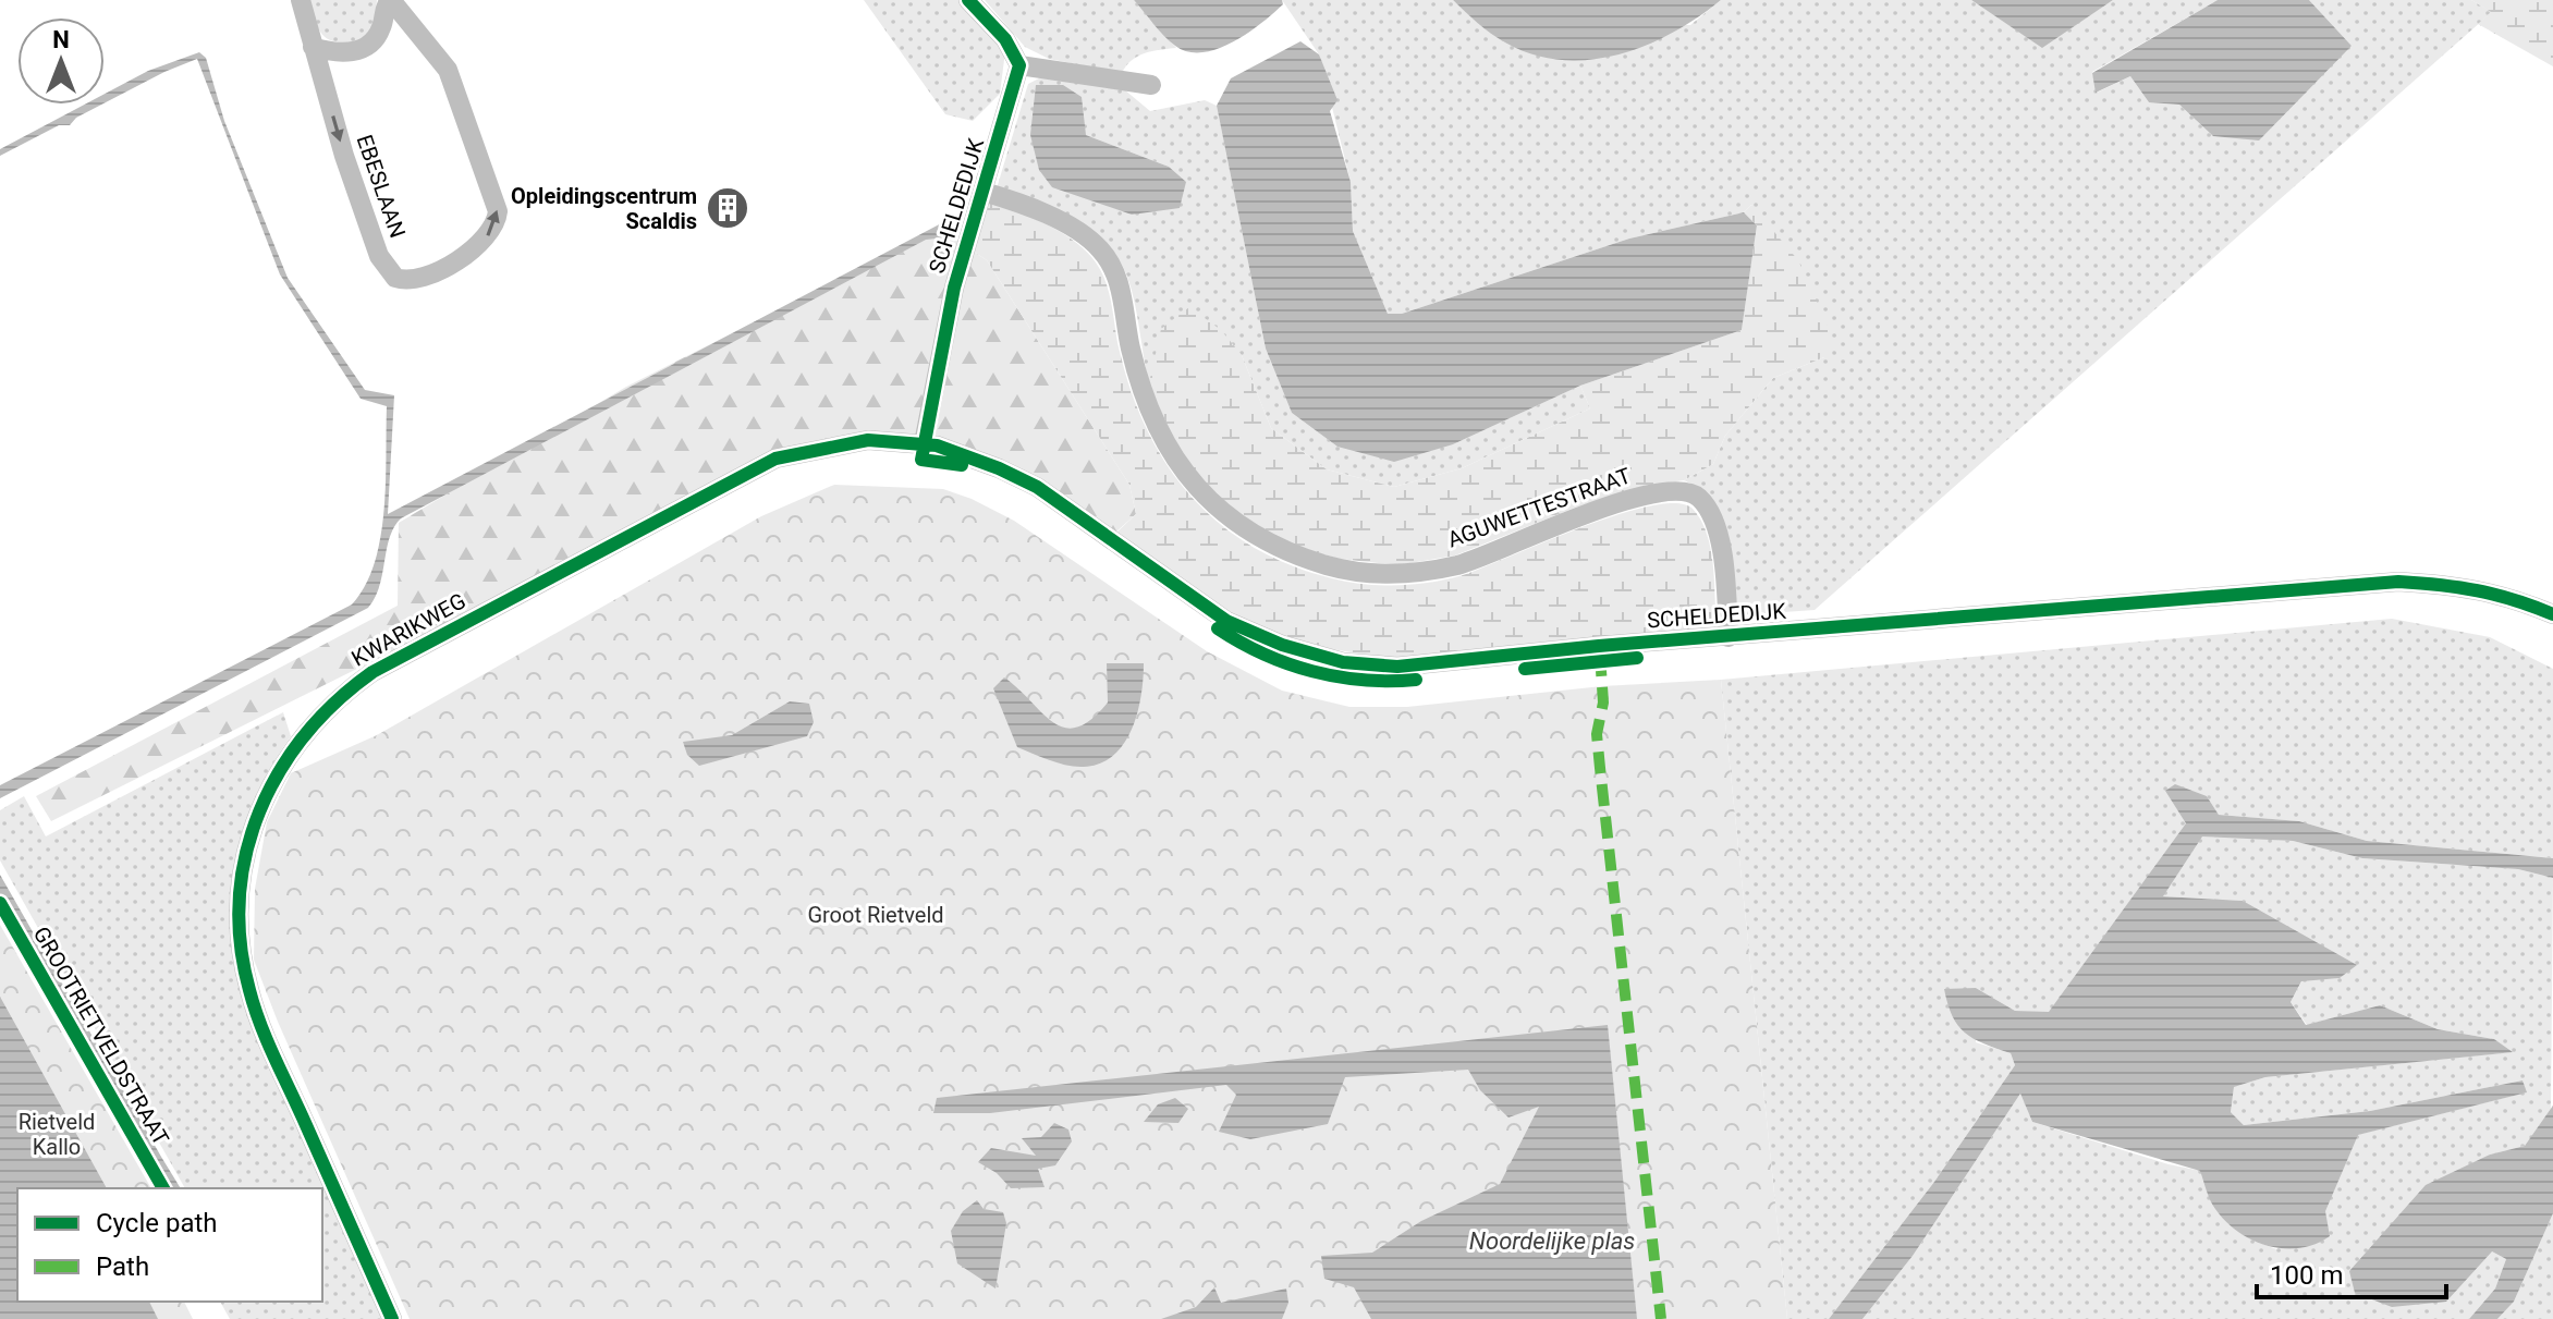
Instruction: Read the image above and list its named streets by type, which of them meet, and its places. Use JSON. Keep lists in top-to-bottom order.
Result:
{
  "streets": {
    "street": [
      "EBESLAAN",
      "SCHELDEDIJK",
      "AGUWETTESTRAAT",
      "KWARIKWEG"
    ],
    "cycle path": ["GROOTRIETVELDSTRAAT"]
  },
  "crossings": [
    ["SCHELDEDIJK", "AGUWETTESTRAAT"],
    ["SCHELDEDIJK", "KWARIKWEG"]
  ],
  "water": ["Noordelijke plas"],
  "parks": ["Groot Rietveld", "Rietveld Kallo"],
  "places": {
    "building": ["Opleidingscentrum Scaldis"]
  },
  "legend": ["Cycle path", "Path"],
  "scale_bar": "100 m",
  "north": "top"
}
